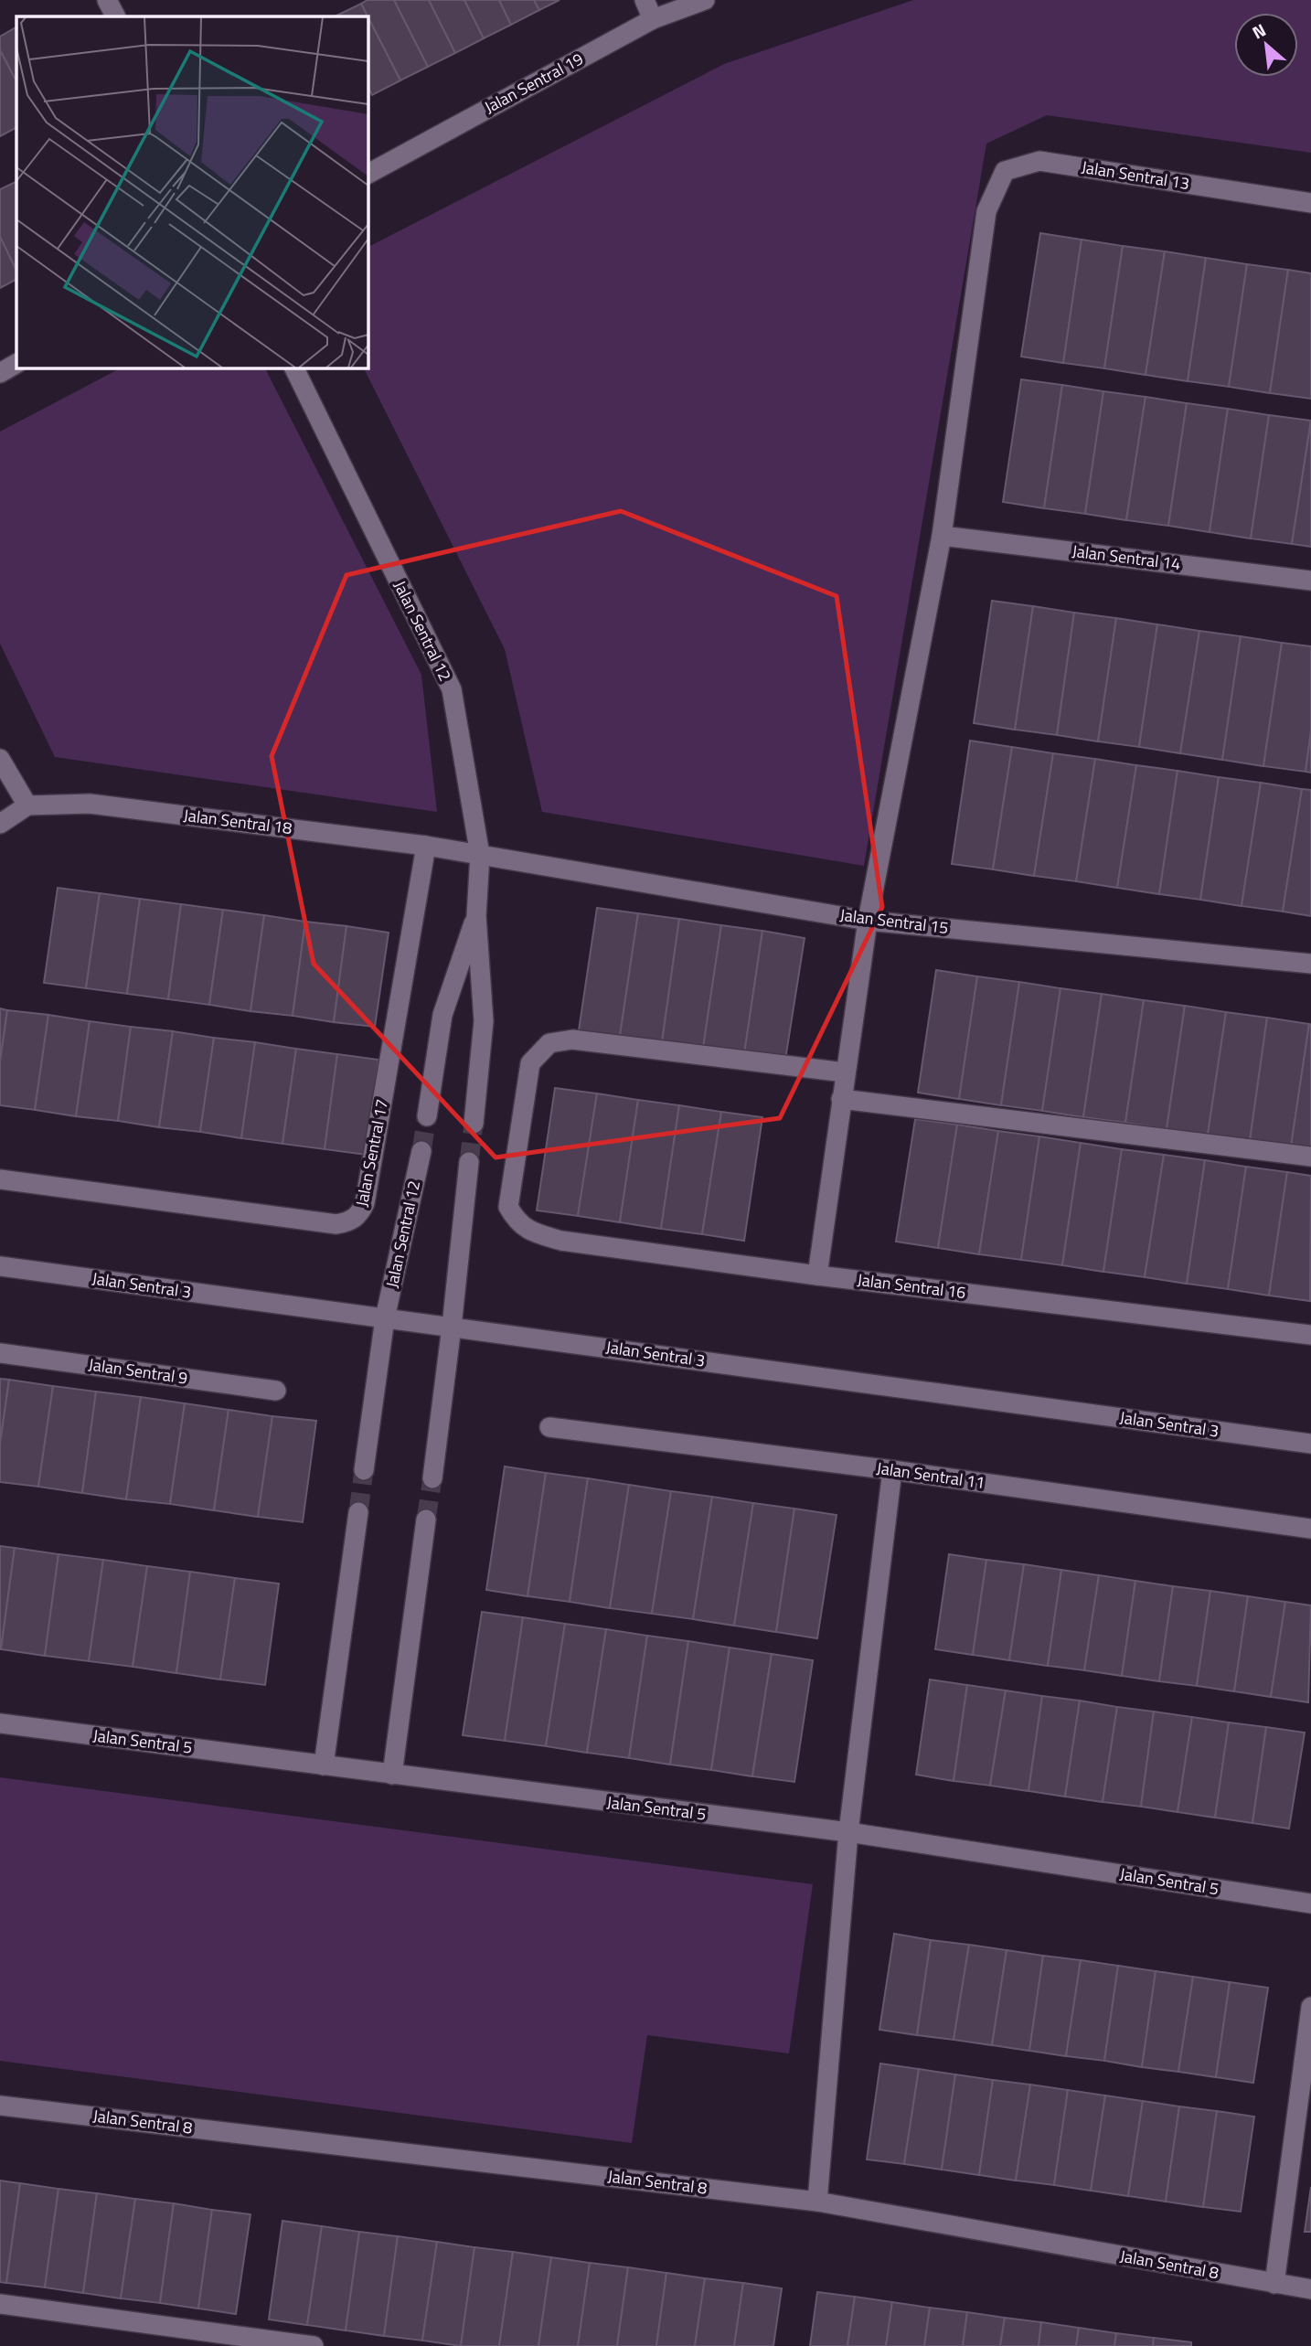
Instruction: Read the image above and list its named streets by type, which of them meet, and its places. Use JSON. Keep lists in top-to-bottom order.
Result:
{
  "streets": {
    "street": [
      "Jalan Sentral 19",
      "Jalan Sentral 13",
      "Jalan Sentral 14",
      "Jalan Sentral 12",
      "Jalan Sentral 18",
      "Jalan Sentral 15",
      "Jalan Sentral 17",
      "Jalan Sentral 3",
      "Jalan Sentral 16",
      "Jalan Sentral 9",
      "Jalan Sentral 11",
      "Jalan Sentral 5",
      "Jalan Sentral 8"
    ]
  },
  "crossings": [
    ["Jalan Sentral 13", "Jalan Sentral 14"],
    ["Jalan Sentral 13", "Jalan Sentral 15"],
    ["Jalan Sentral 13", "Jalan Sentral 16"],
    ["Jalan Sentral 12", "Jalan Sentral 18"],
    ["Jalan Sentral 12", "Jalan Sentral 15"],
    ["Jalan Sentral 12", "Jalan Sentral 3"],
    ["Jalan Sentral 18", "Jalan Sentral 15"],
    ["Jalan Sentral 18", "Jalan Sentral 17"]
  ],
  "north": "top left"
}
